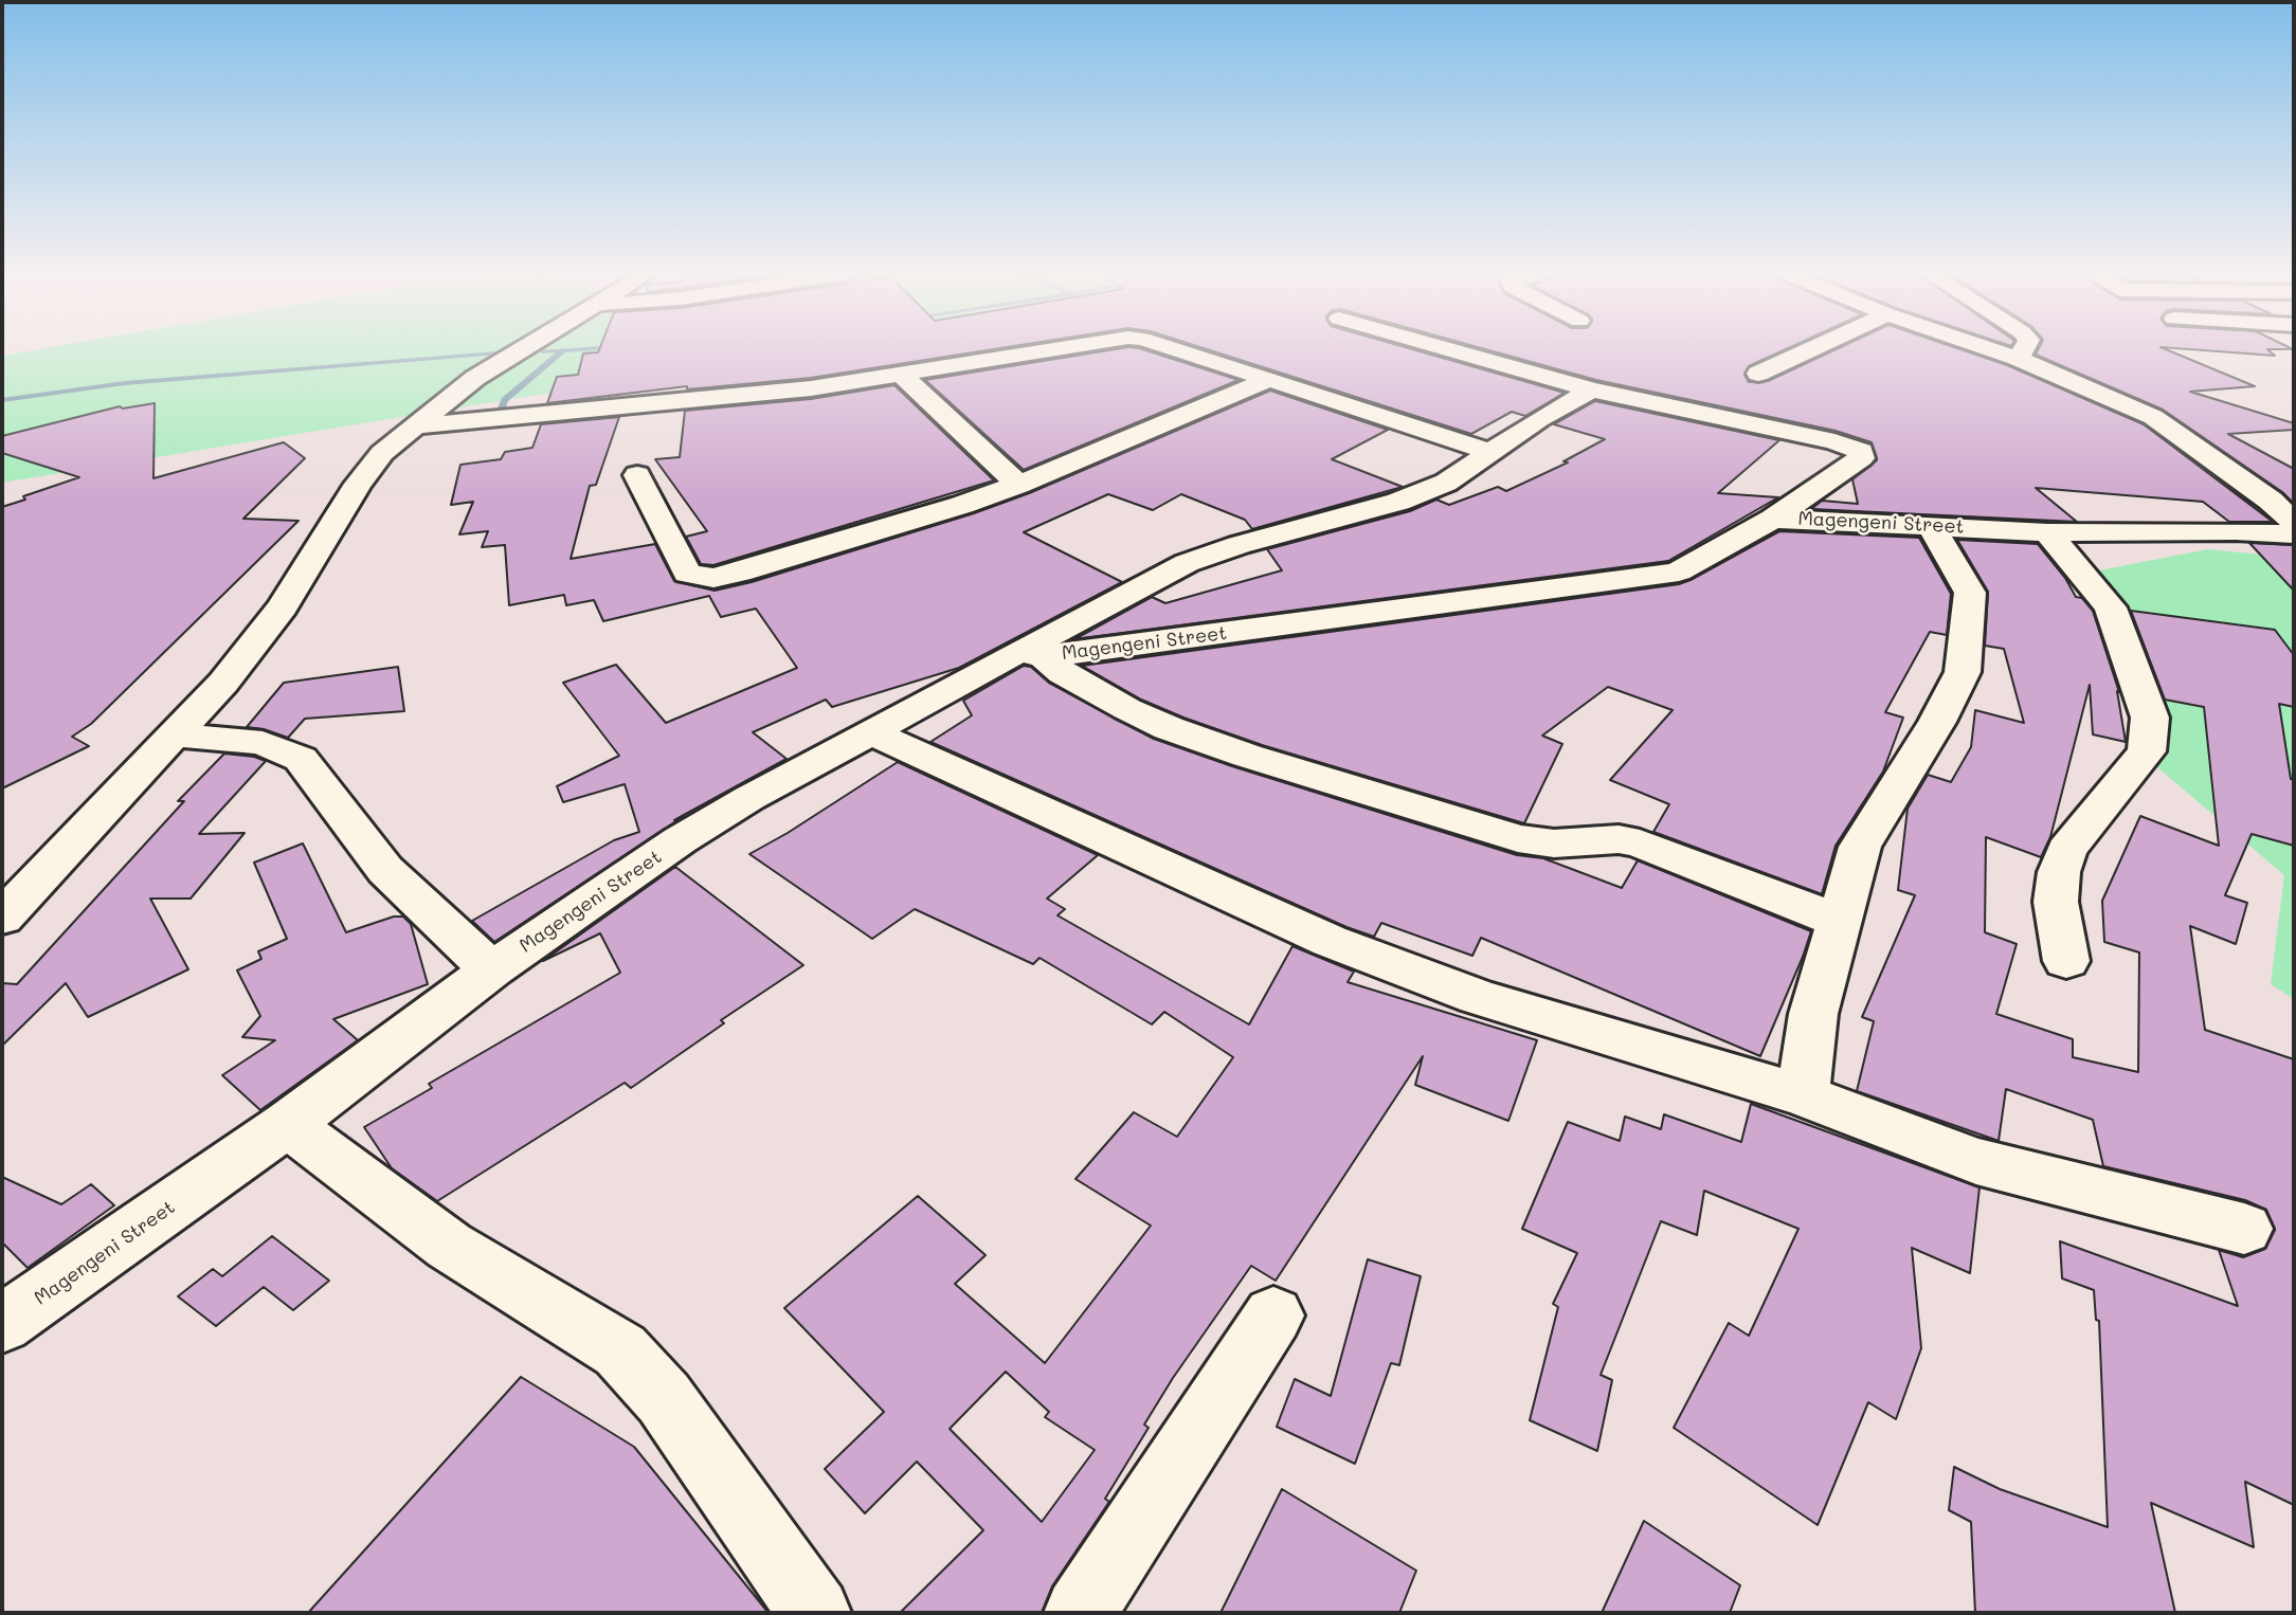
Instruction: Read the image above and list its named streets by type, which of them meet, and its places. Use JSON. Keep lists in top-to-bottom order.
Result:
{
  "streets": {
    "street": ["Magengeni Street"]
  }
}
